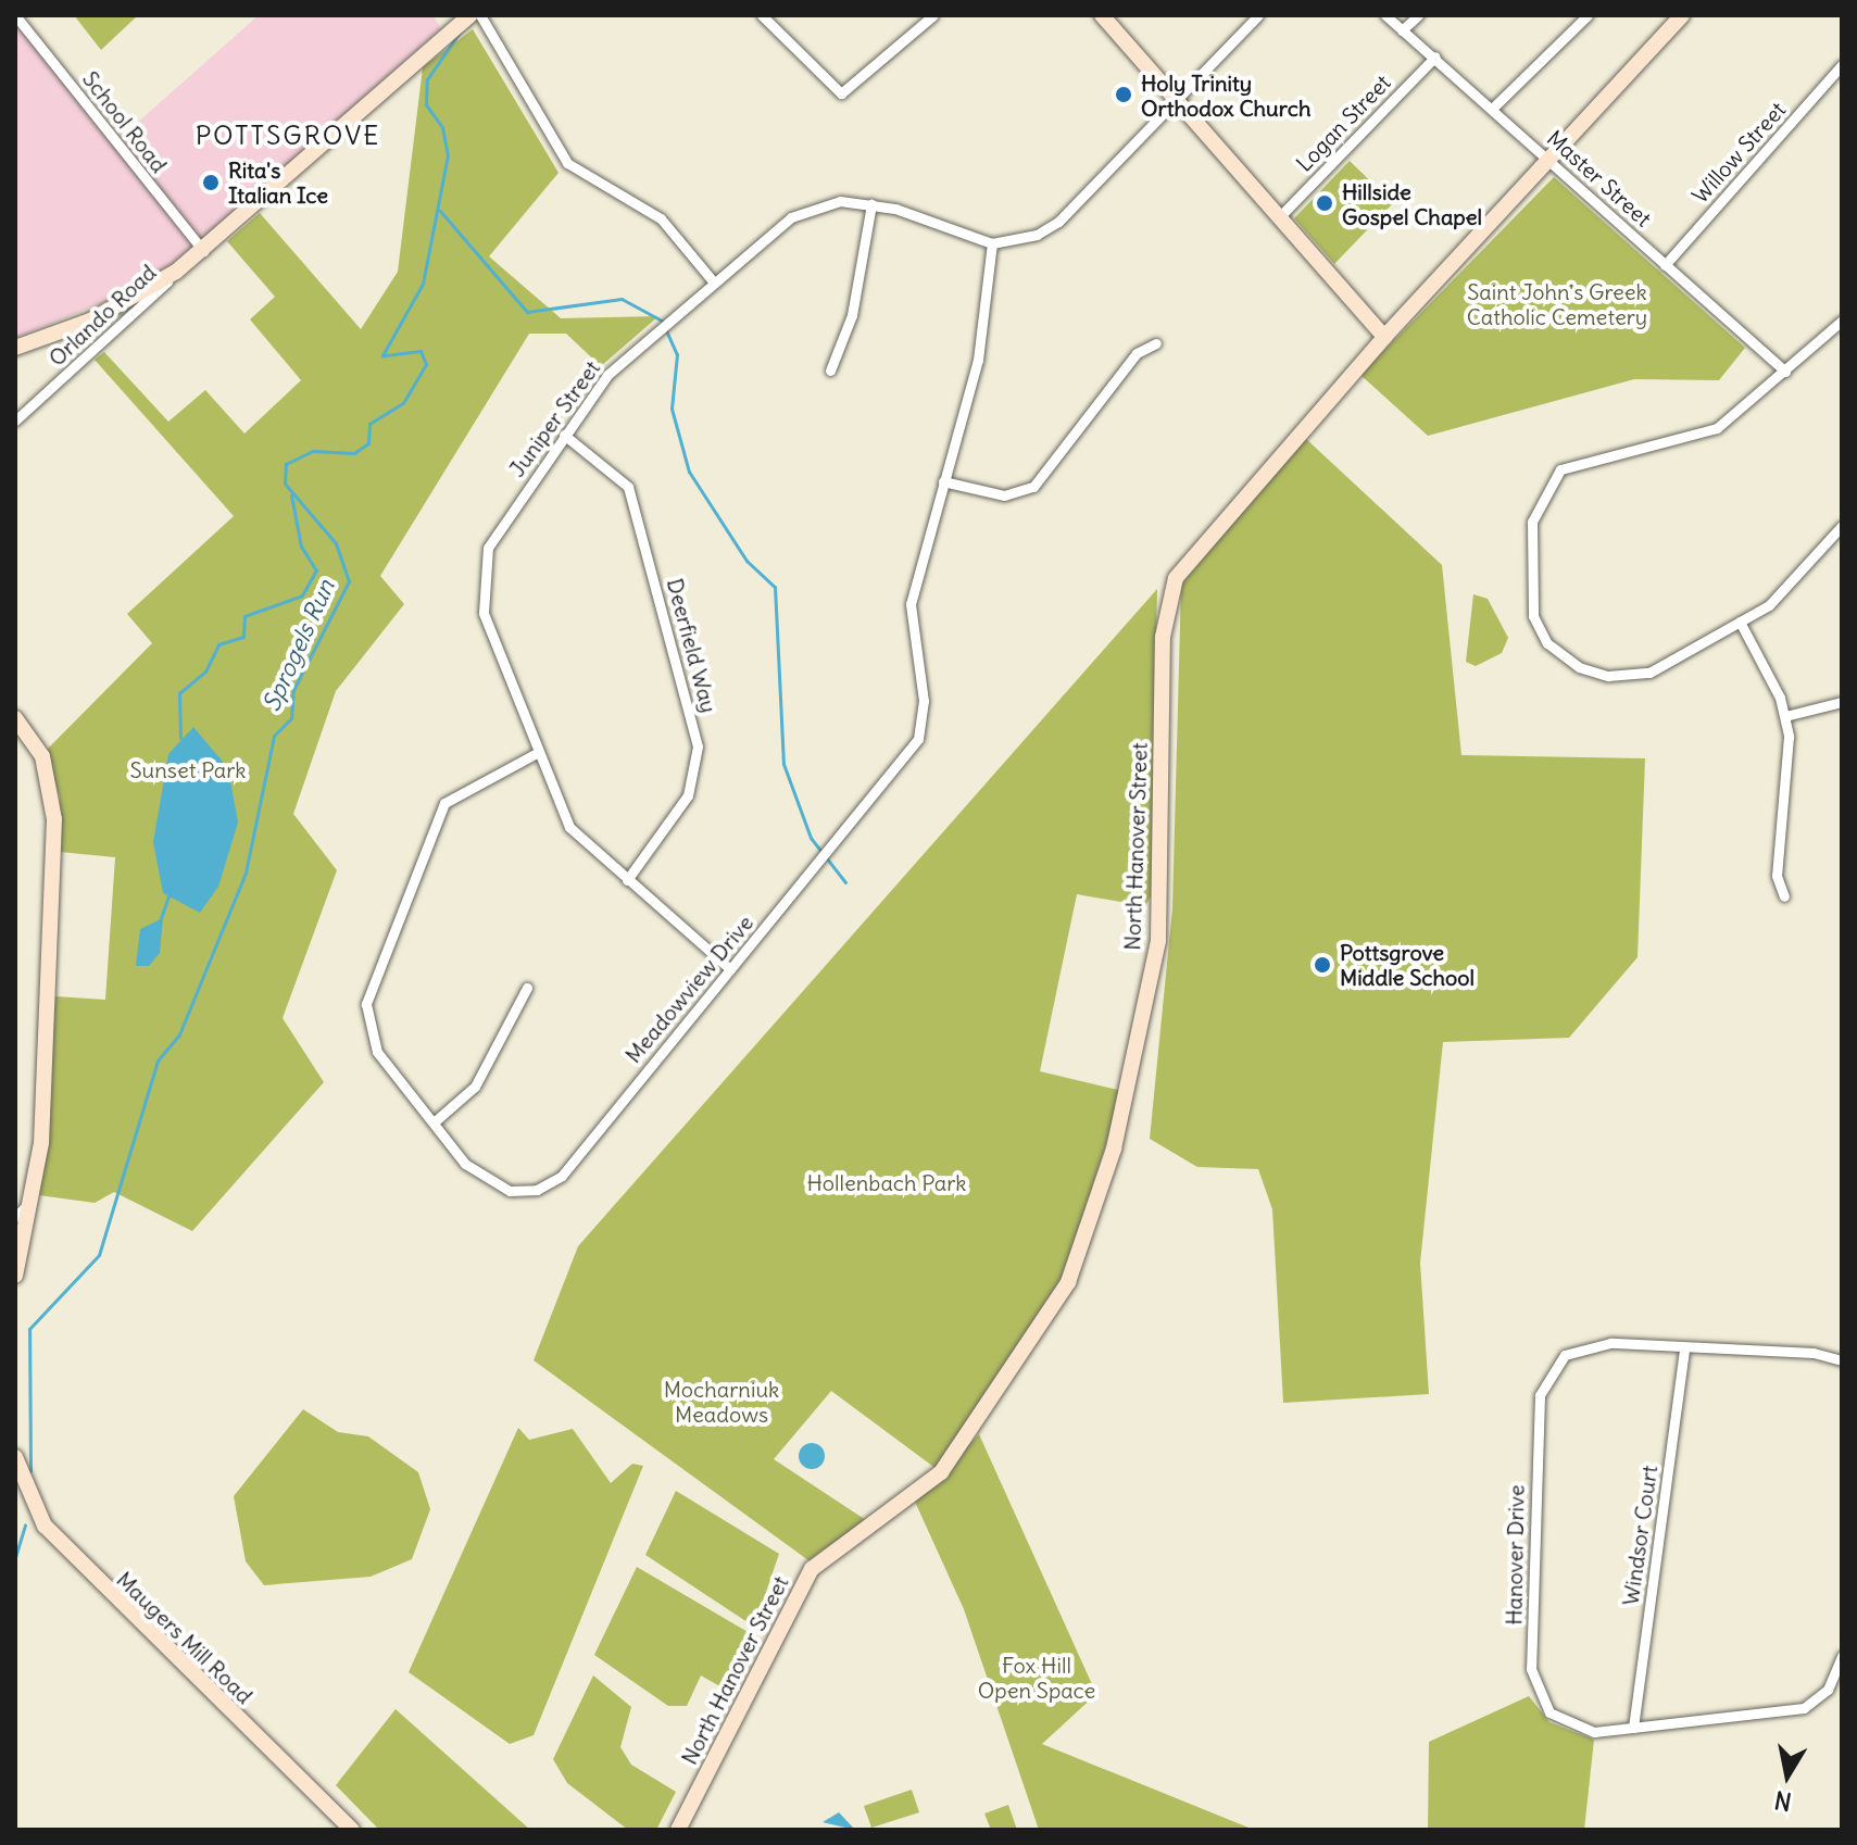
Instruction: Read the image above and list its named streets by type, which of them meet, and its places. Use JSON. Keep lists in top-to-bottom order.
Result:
{
  "streets": {
    "street": [
      "School Road",
      "Logan Street",
      "Willow Street",
      "Master Street",
      "Orlando Road",
      "Juniper Street",
      "Deerfield Way",
      "North Hanover Street",
      "Meadowview Drive",
      "Windsor Court",
      "Hanover Drive",
      "Maugers Mill Road"
    ]
  },
  "crossings": [
    ["Logan Street", "Master Street"],
    ["Willow Street", "Master Street"],
    ["Master Street", "North Hanover Street"],
    ["Juniper Street", "Deerfield Way"],
    ["Juniper Street", "Meadowview Drive"],
    ["Windsor Court", "Hanover Drive"]
  ],
  "districts": ["POTTSGROVE"],
  "water": ["Sprogels Run"],
  "parks": [
    "Saint John's Greek Catholic Cemetery",
    "Sunset Park",
    "Hollenbach Park",
    "Mocharniuk Meadows",
    "Fox Hill Open Space"
  ],
  "places": [
    "Holy Trinity Orthodox Church",
    "Rita's Italian Ice",
    "Hillside Gospel Chapel",
    "Pottsgrove Middle School"
  ],
  "north": "bottom"
}
